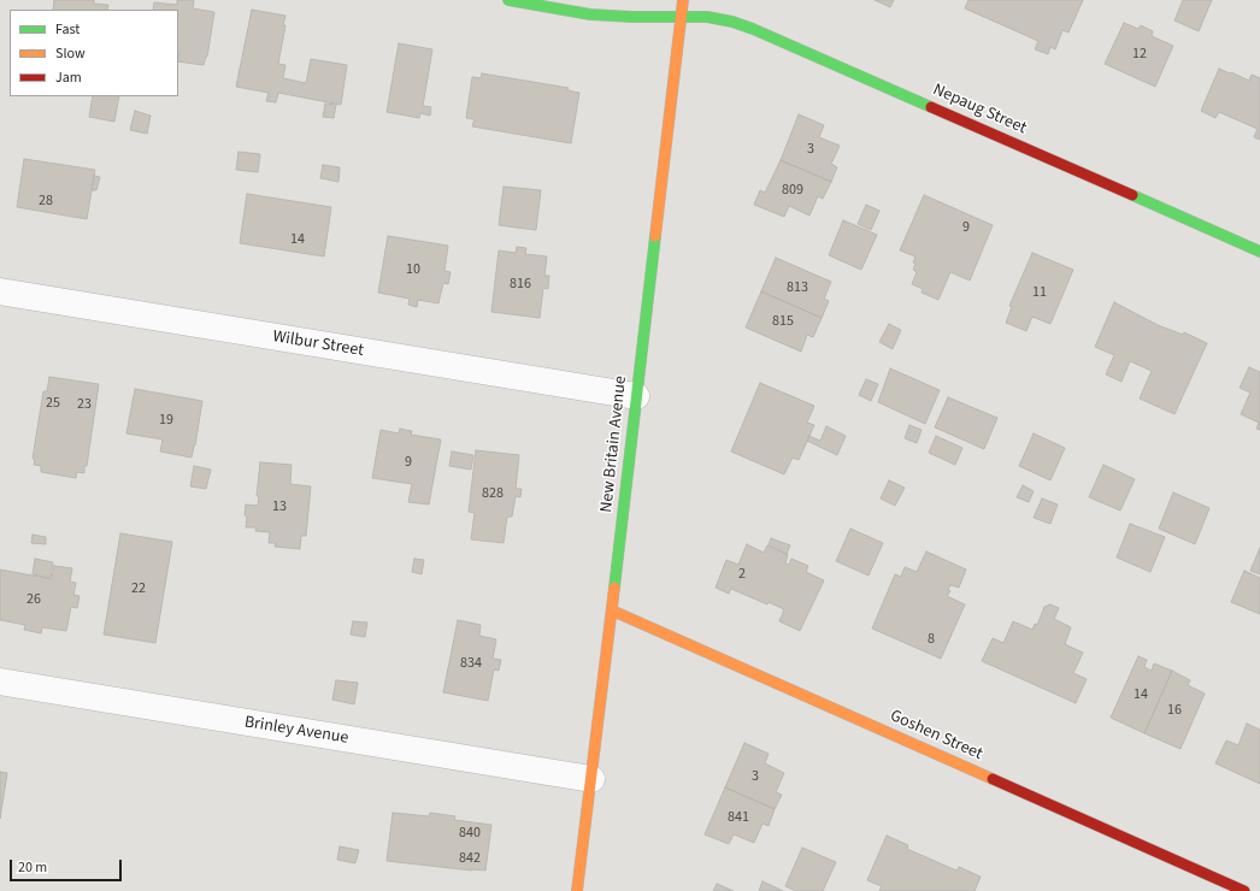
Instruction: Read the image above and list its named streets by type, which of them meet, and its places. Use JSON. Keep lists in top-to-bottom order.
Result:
{
  "streets": {
    "street": [
      "Nepaug Street",
      "Wilbur Street",
      "New Britain Avenue",
      "Brinley Avenue",
      "Goshen Street"
    ]
  },
  "crossings": [
    ["Nepaug Street", "New Britain Avenue"],
    ["Wilbur Street", "New Britain Avenue"],
    ["New Britain Avenue", "Brinley Avenue"],
    ["New Britain Avenue", "Goshen Street"]
  ],
  "house_numbers": [
    "12",
    "3",
    "809",
    "28",
    "9",
    "14",
    "10",
    "816",
    "813",
    "11",
    "815",
    "25",
    "23",
    "19",
    "9",
    "828",
    "13",
    "2",
    "22",
    "26",
    "8",
    "834",
    "14",
    "16",
    "3",
    "841",
    "840",
    "842"
  ],
  "legend": ["Fast", "Slow", "Jam"],
  "scale_bar": "20 m"
}
